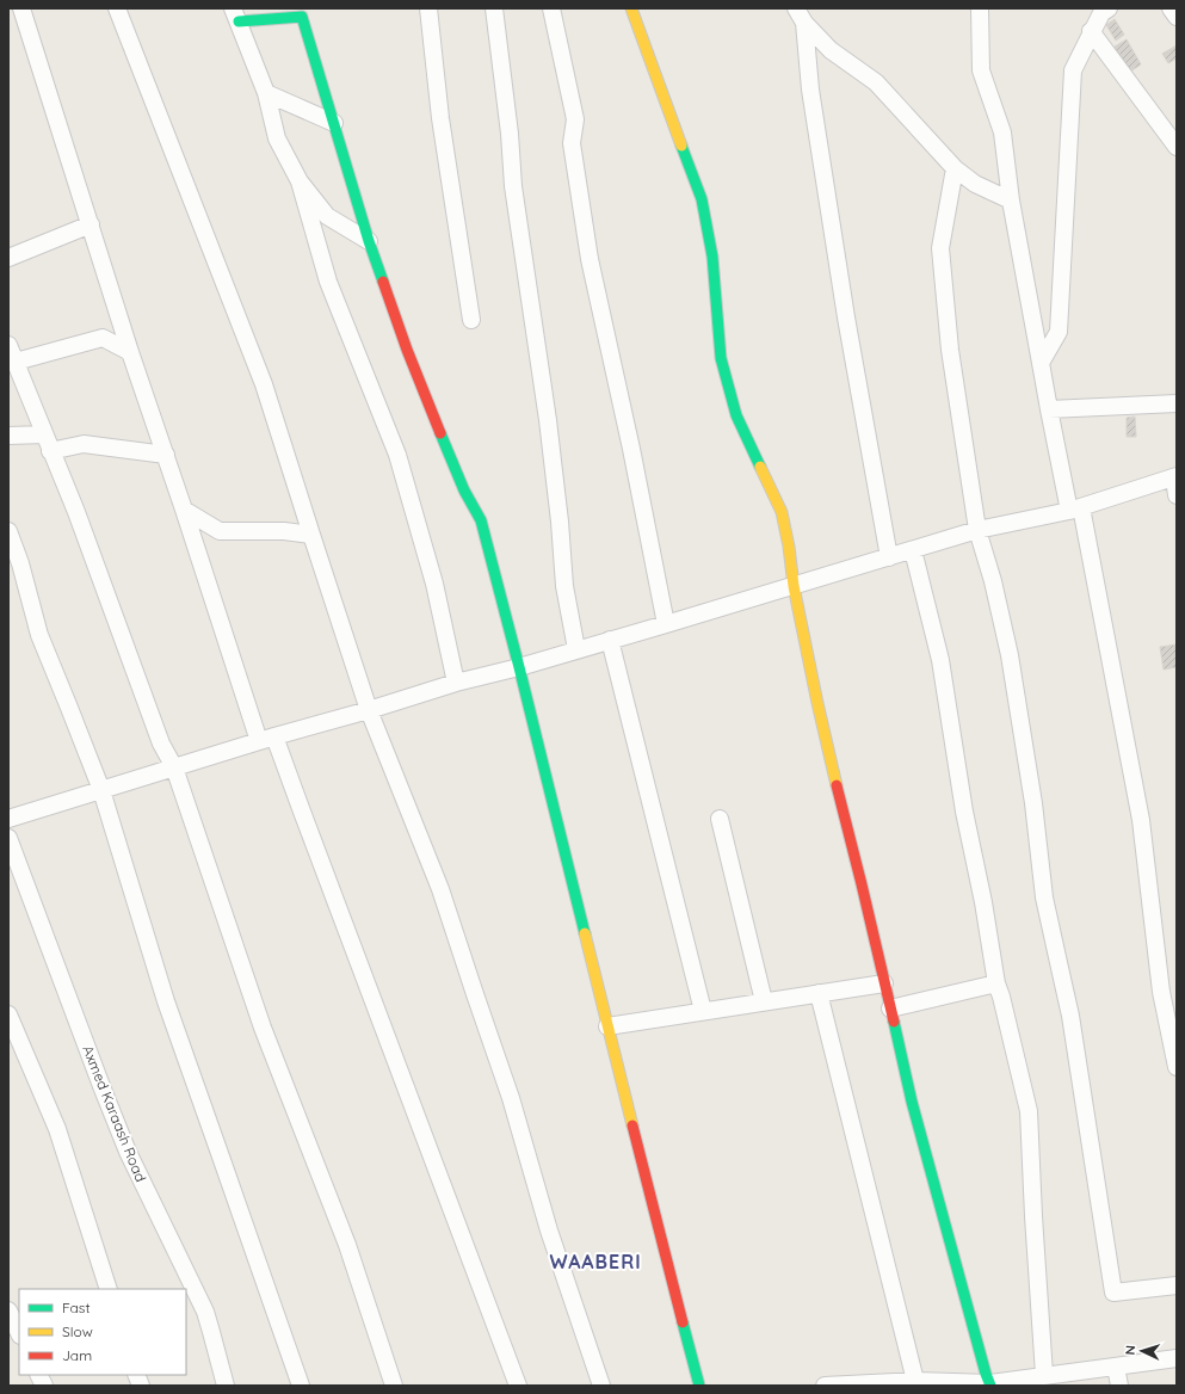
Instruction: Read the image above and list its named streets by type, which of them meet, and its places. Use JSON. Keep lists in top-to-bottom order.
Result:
{
  "streets": {
    "street": ["Axmed Karaash Road"]
  },
  "districts": ["WAABERI"],
  "legend": ["Fast", "Slow", "Jam"],
  "north": "left"
}
